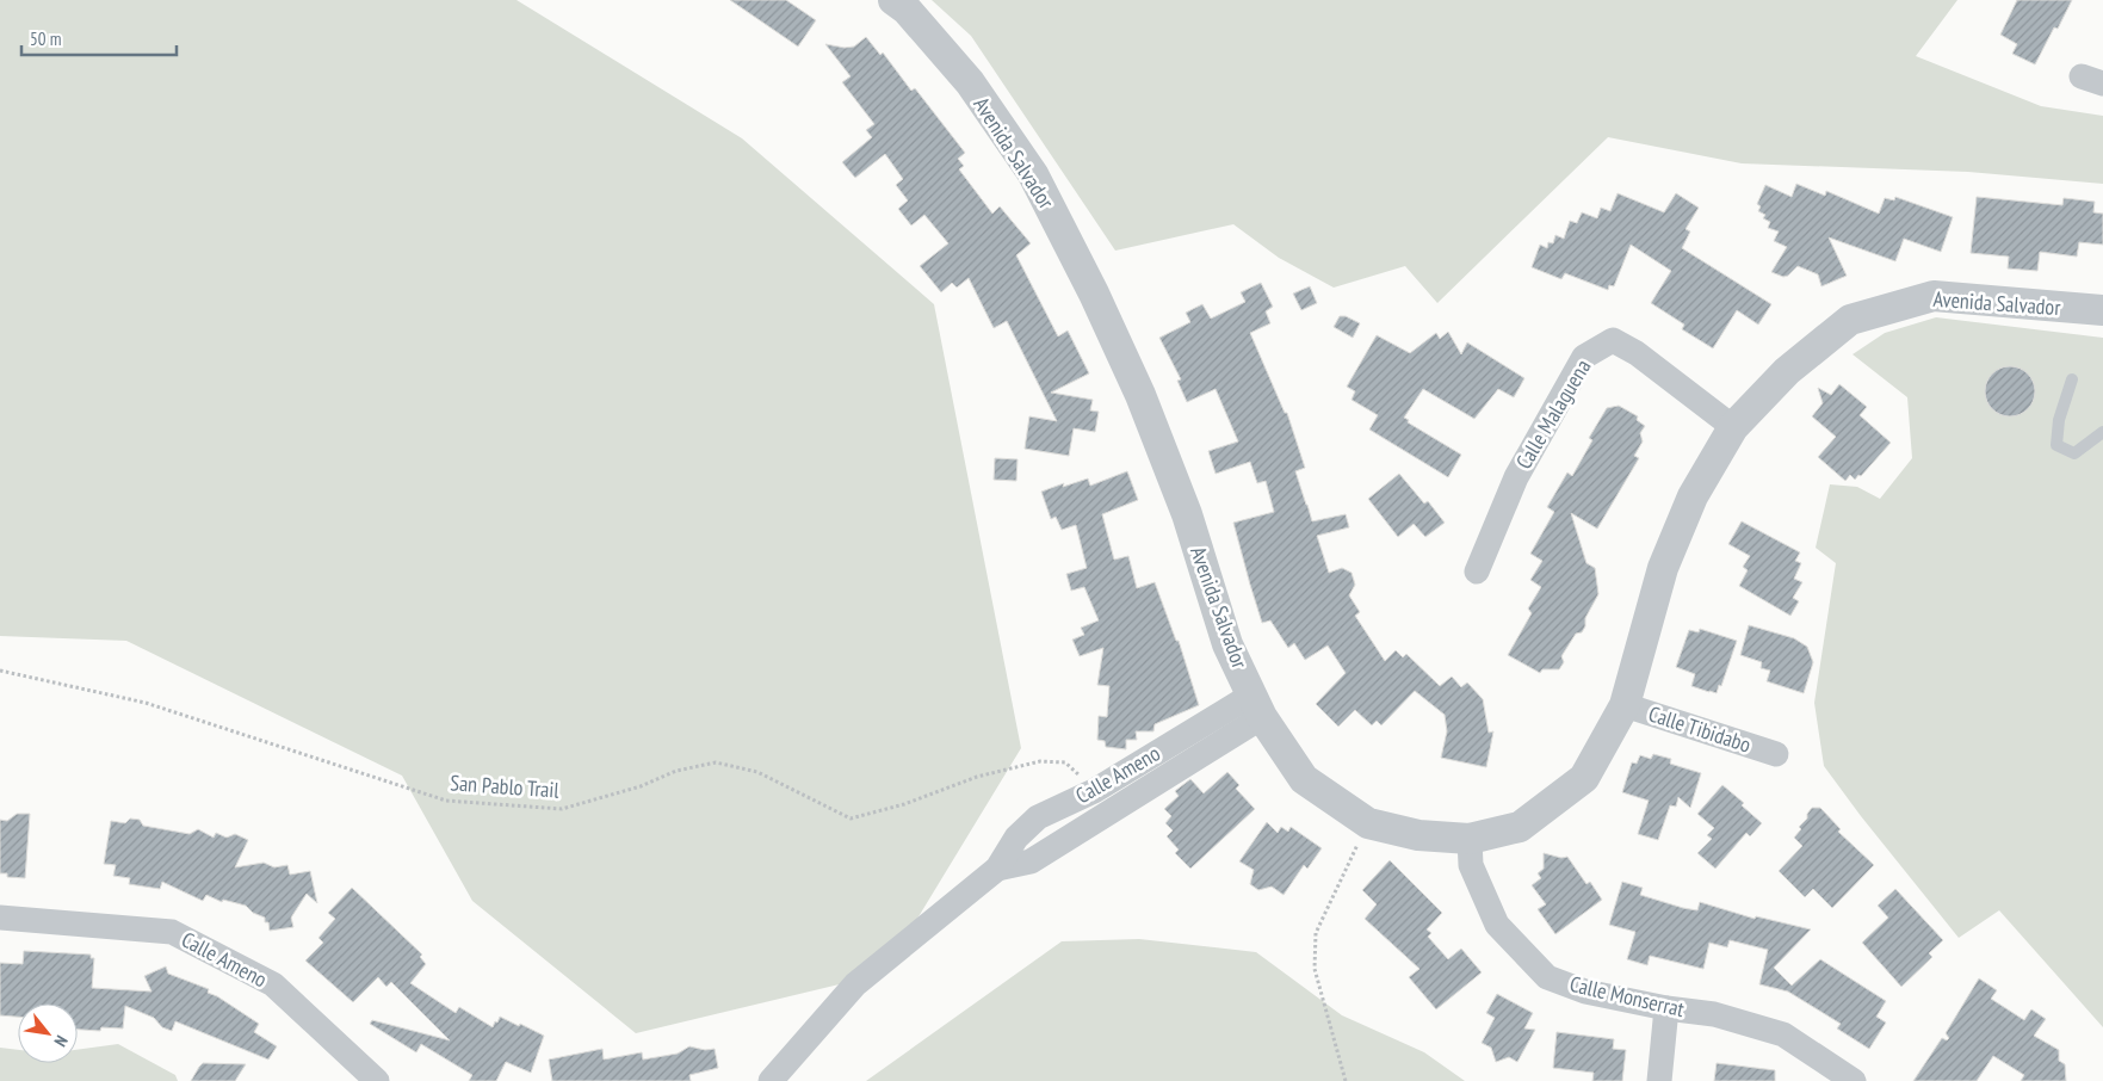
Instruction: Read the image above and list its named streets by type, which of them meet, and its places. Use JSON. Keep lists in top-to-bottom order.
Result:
{
  "streets": {
    "street": [
      "Avenida Salvador",
      "Calle Malaguena",
      "Calle Tibidabo",
      "Calle Ameno",
      "Calle Monserrat"
    ],
    "path": ["San Pablo Trail"]
  },
  "crossings": [
    ["Avenida Salvador", "Calle Malaguena"],
    ["Avenida Salvador", "Calle Tibidabo"],
    ["Avenida Salvador", "Calle Ameno"],
    ["Avenida Salvador", "Calle Monserrat"],
    ["Calle Ameno", "San Pablo Trail"]
  ],
  "scale_bar": "50 m",
  "north": "bottom right"
}
